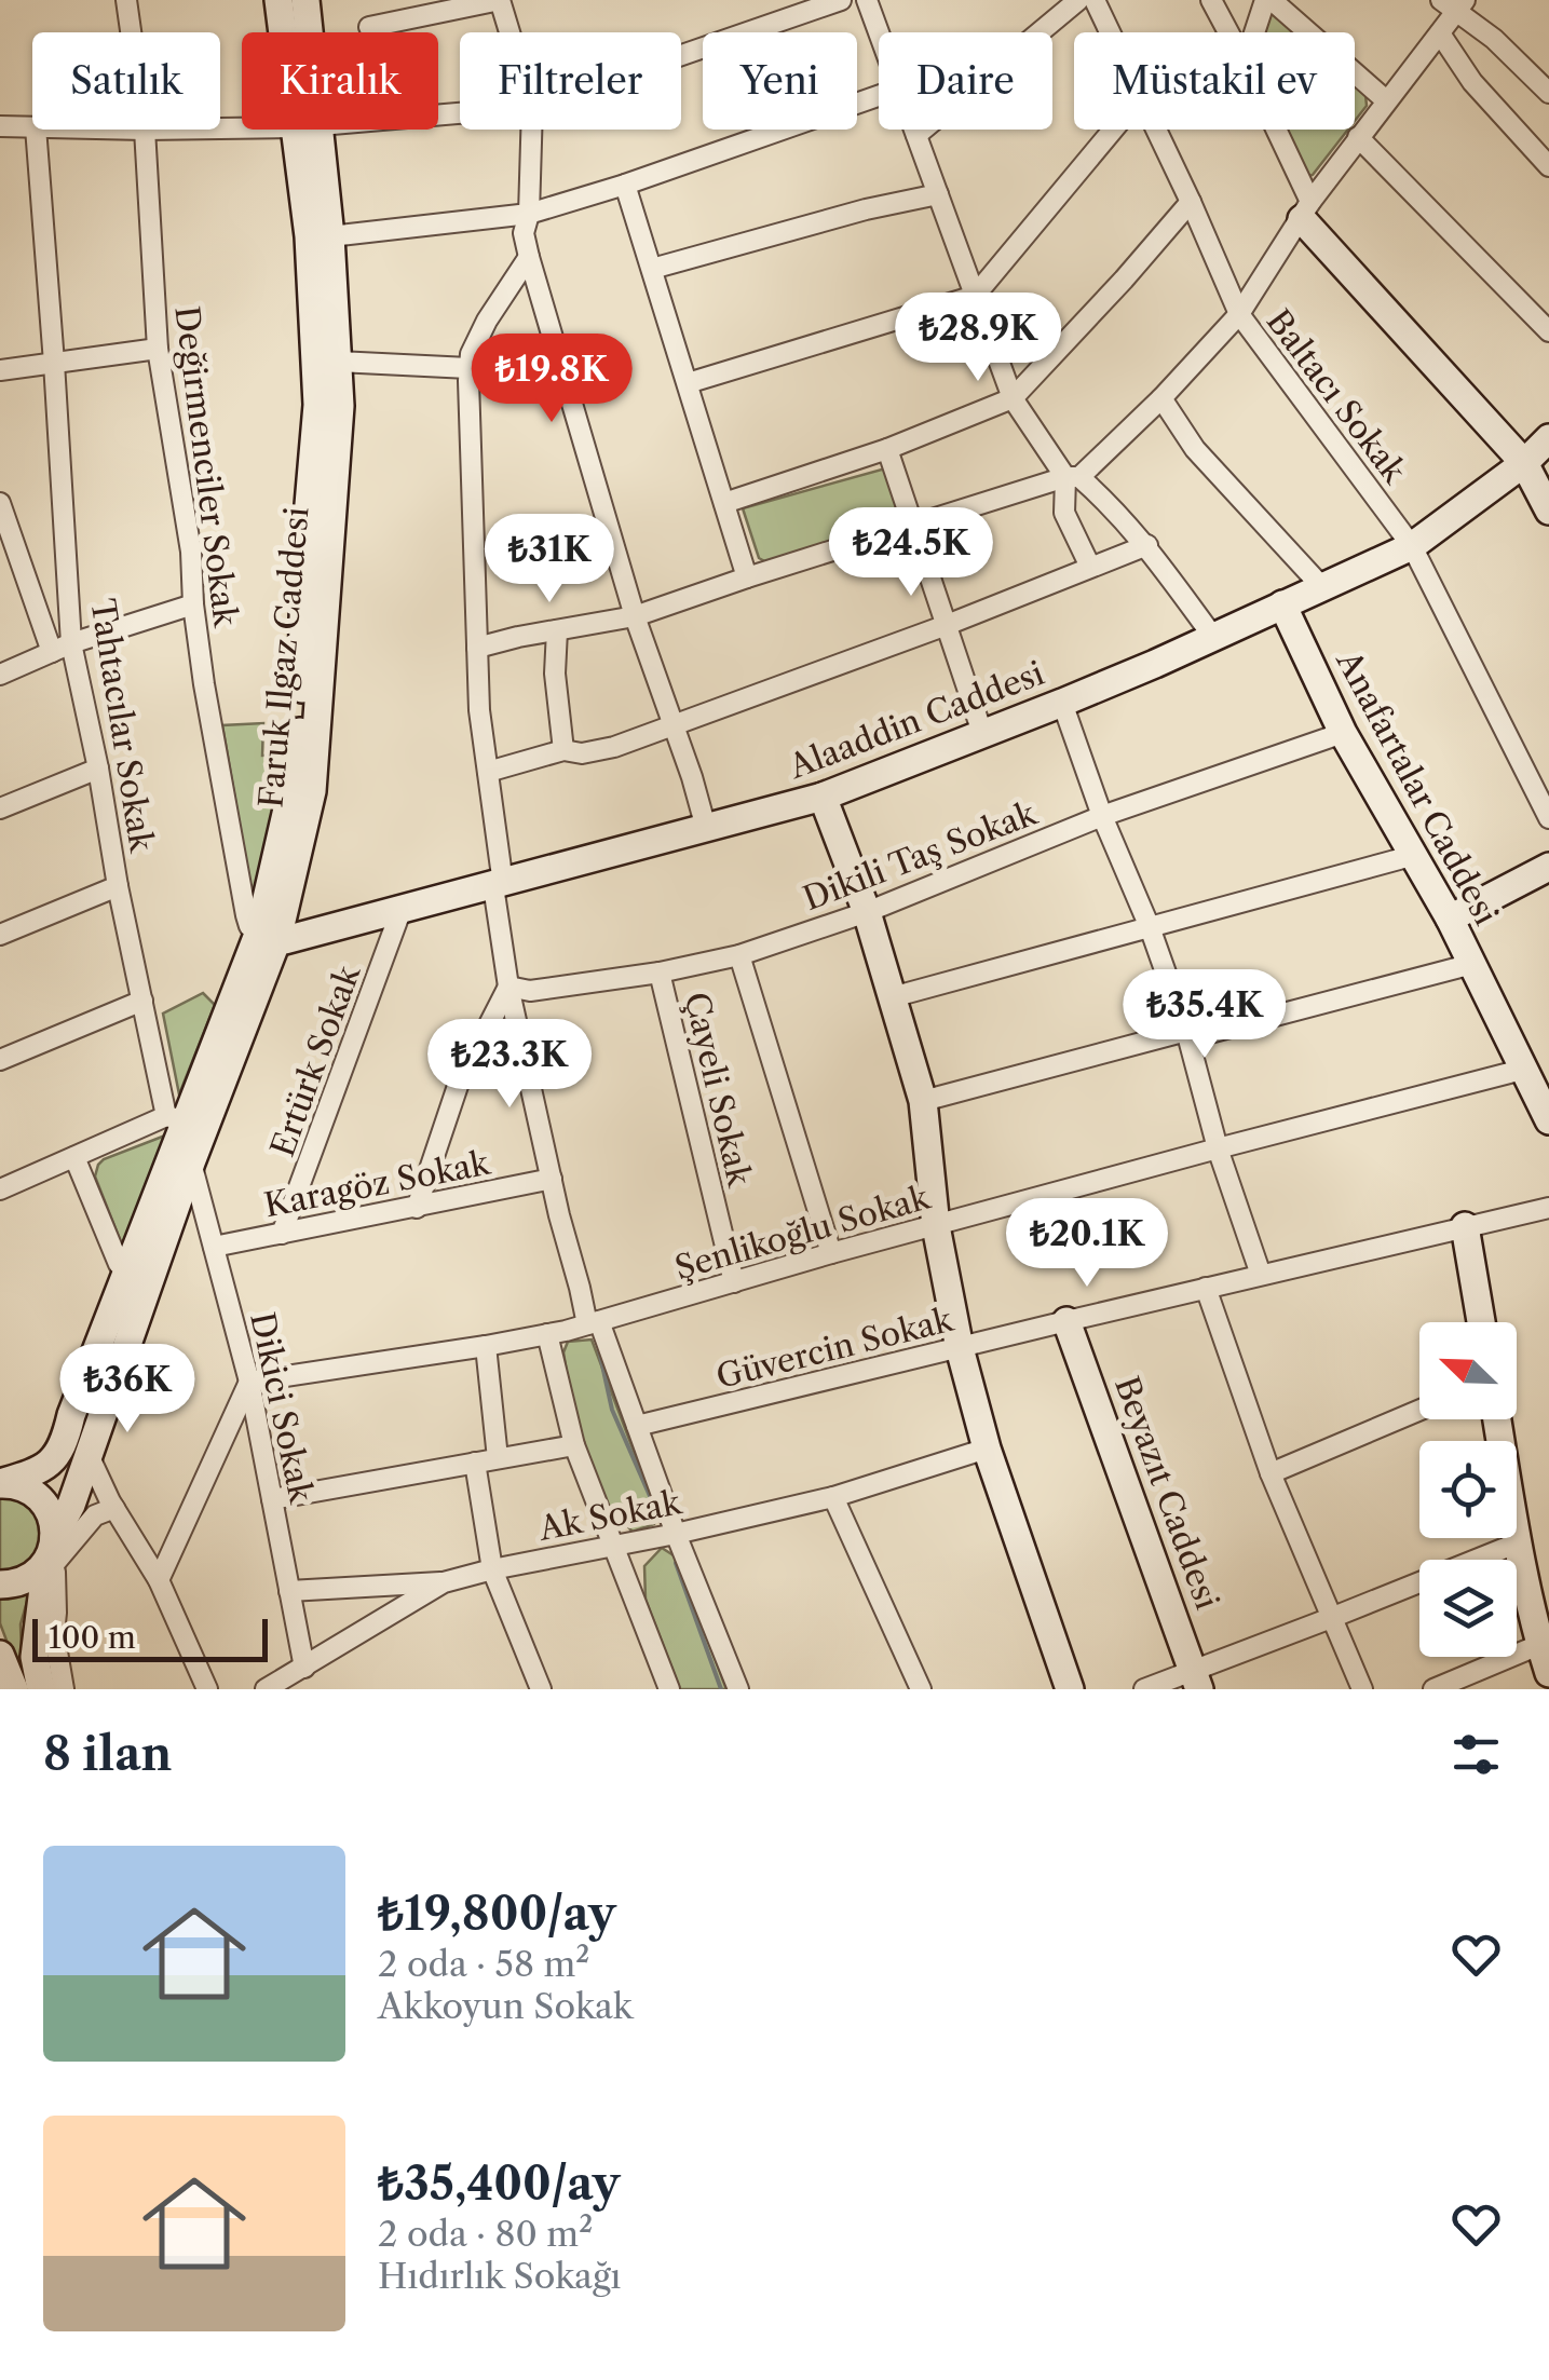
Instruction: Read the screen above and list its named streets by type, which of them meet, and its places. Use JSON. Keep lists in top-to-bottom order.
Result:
{
  "streets": {
    "street": [
      "Baltacı Sokak",
      "Değirmenciler Sokak",
      "Faruk Ilgaz Caddesi",
      "Alaaddin Caddesi",
      "Tahtacılar Sokak",
      "Anafartalar Caddesi",
      "Dikili Taş Sokak",
      "Ertürk Sokak",
      "Çayeli Sokak",
      "Karagöz Sokak",
      "Şenlikoğlu Sokak",
      "Güvercin Sokak",
      "Dikici Sokak",
      "Beyazıt Caddesi",
      "Ak Sokak"
    ]
  },
  "crossings": [
    ["Baltacı Sokak", "Alaaddin Caddesi"],
    ["Değirmenciler Sokak", "Faruk Ilgaz Caddesi"],
    ["Değirmenciler Sokak", "Alaaddin Caddesi"],
    ["Faruk Ilgaz Caddesi", "Alaaddin Caddesi"],
    ["Faruk Ilgaz Caddesi", "Tahtacılar Sokak"],
    ["Faruk Ilgaz Caddesi", "Dikici Sokak"],
    ["Alaaddin Caddesi", "Anafartalar Caddesi"],
    ["Alaaddin Caddesi", "Ertürk Sokak"],
    ["Anafartalar Caddesi", "Dikili Taş Sokak"],
    ["Anafartalar Caddesi", "Şenlikoğlu Sokak"],
    ["Dikili Taş Sokak", "Çayeli Sokak"],
    ["Ertürk Sokak", "Karagöz Sokak"],
    ["Çayeli Sokak", "Şenlikoğlu Sokak"],
    ["Karagöz Sokak", "Dikici Sokak"],
    ["Şenlikoğlu Sokak", "Dikici Sokak"],
    ["Güvercin Sokak", "Beyazıt Caddesi"],
    ["Dikici Sokak", "Ak Sokak"]
  ],
  "scale_bar": "100 m",
  "north": "top left",
  "page": {
    "chip": [
      "Satılık",
      "Kiralık",
      "Filtreler",
      "Yeni",
      "Daire",
      "Müstakil ev"
    ],
    "price": [
      "₺28.9K",
      "₺19.8K",
      "₺24.5K",
      "₺31K",
      "₺35.4K",
      "₺23.3K",
      "₺20.1K",
      "₺36K"
    ],
    "scale": "100 m",
    "heading": "8 ilan",
    "list": [
      {
        "name": "₺19,800/ay",
        "note": "2 oda · 58 m² · Akkoyun Sokak"
      },
      {
        "name": "₺35,400/ay",
        "note": "2 oda · 80 m² · Hıdırlık Sokağı"
      }
    ]
  }
}
